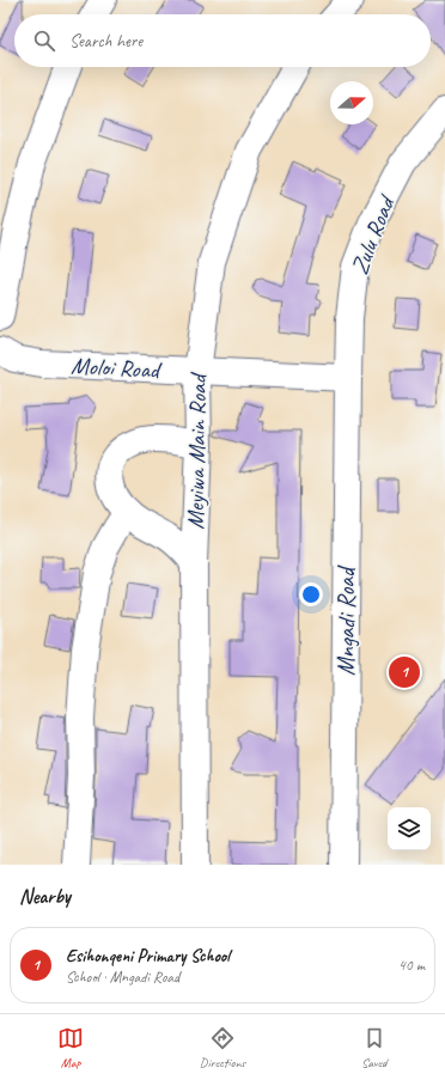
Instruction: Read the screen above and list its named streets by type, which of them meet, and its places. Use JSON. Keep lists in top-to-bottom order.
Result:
{
  "streets": {
    "street": [
      "Zulu Road",
      "Moloi Road",
      "Meyiwa Main Road",
      "Mngadi Road"
    ]
  },
  "crossings": [
    ["Zulu Road", "Moloi Road"],
    ["Zulu Road", "Mngadi Road"],
    ["Moloi Road", "Meyiwa Main Road"],
    ["Moloi Road", "Mngadi Road"]
  ],
  "north": "right",
  "page": {
    "search": "Search here",
    "pins": "1",
    "heading": "Nearby",
    "list": [
      {
        "mark": "1",
        "name": "Esihonqeni Primary School",
        "note": "School · Mngadi Road",
        "value": "40 m"
      }
    ],
    "nav": ["Map", "Directions", "Saved"]
  }
}
